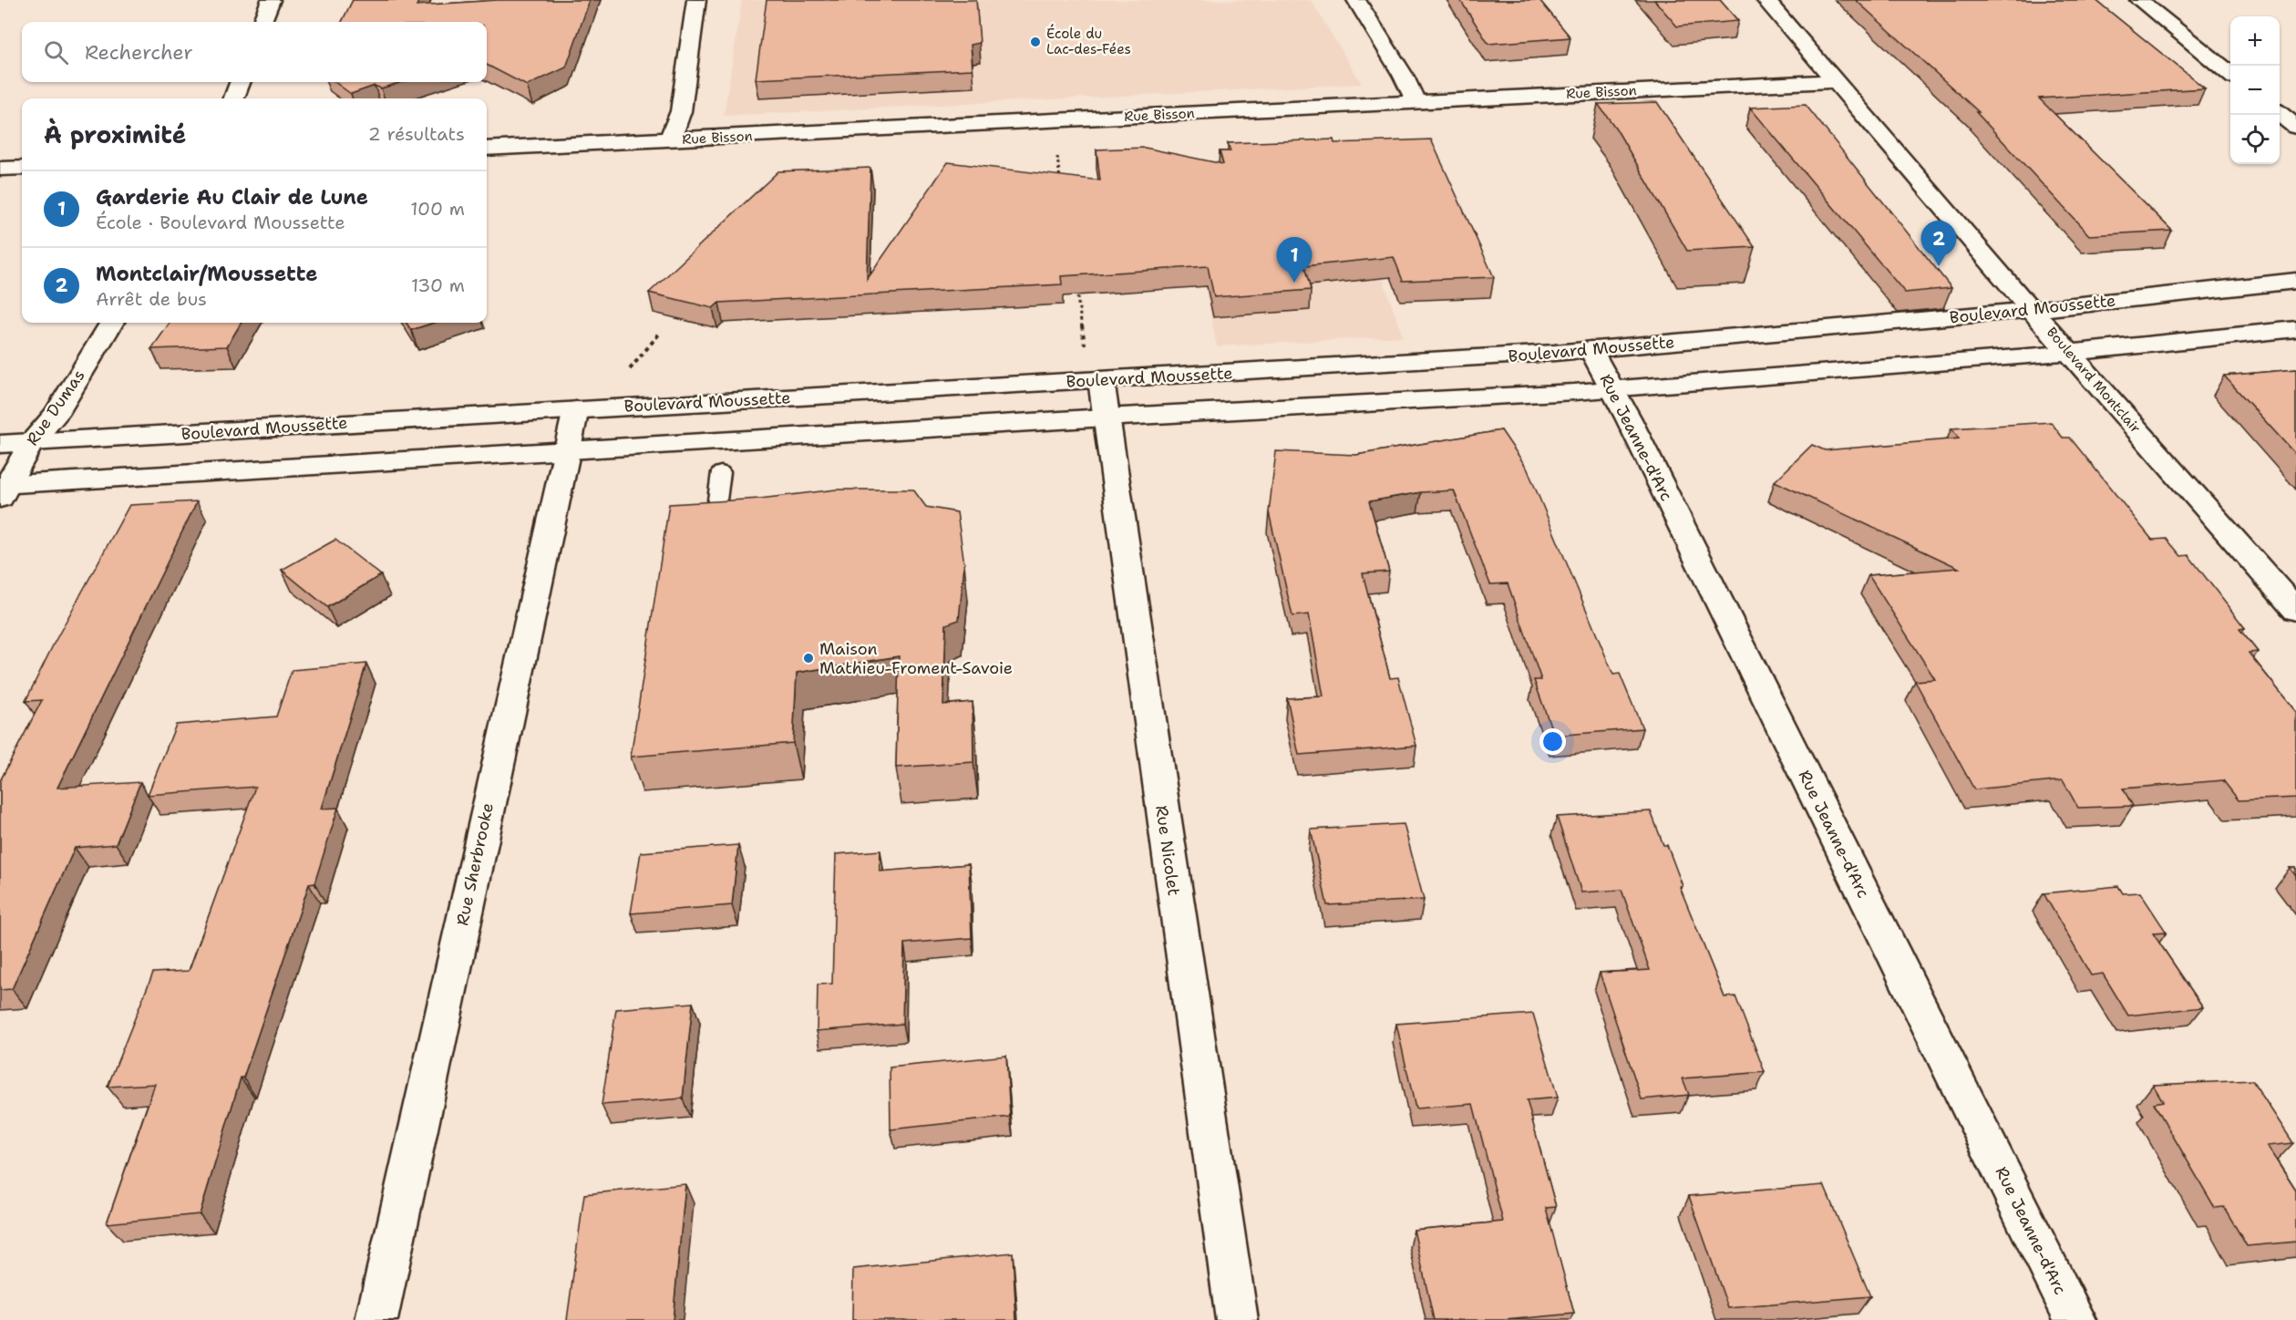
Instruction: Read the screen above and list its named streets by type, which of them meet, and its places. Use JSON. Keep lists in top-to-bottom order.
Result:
{
  "streets": {
    "street": [
      "Rue Bisson",
      "Boulevard Moussette",
      "Boulevard Montclair",
      "Rue Dumas",
      "Rue Jeanne-d'Arc",
      "Rue Nicolet",
      "Rue Sherbrooke"
    ]
  },
  "crossings": [
    ["Rue Bisson", "Boulevard Montclair"],
    ["Boulevard Moussette", "Boulevard Montclair"],
    ["Boulevard Moussette", "Rue Dumas"],
    ["Boulevard Moussette", "Rue Jeanne-d'Arc"],
    ["Boulevard Moussette", "Rue Nicolet"],
    ["Boulevard Moussette", "Rue Sherbrooke"]
  ],
  "places": ["École du Lac-des-Fées", "Maison Mathieu-Froment-Savoie"],
  "page": {
    "map_buttons": ["+", "−"],
    "search": "Rechercher",
    "heading": ["À proximité", "2 résultats"],
    "list": [
      {
        "mark": "1",
        "name": "Garderie Au Clair de Lune",
        "note": "École · Boulevard Moussette",
        "value": "100 m"
      },
      {
        "mark": "2",
        "name": "Montclair/Moussette",
        "note": "Arrêt de bus",
        "value": "130 m"
      }
    ],
    "pins": ["2", "1"]
  }
}
